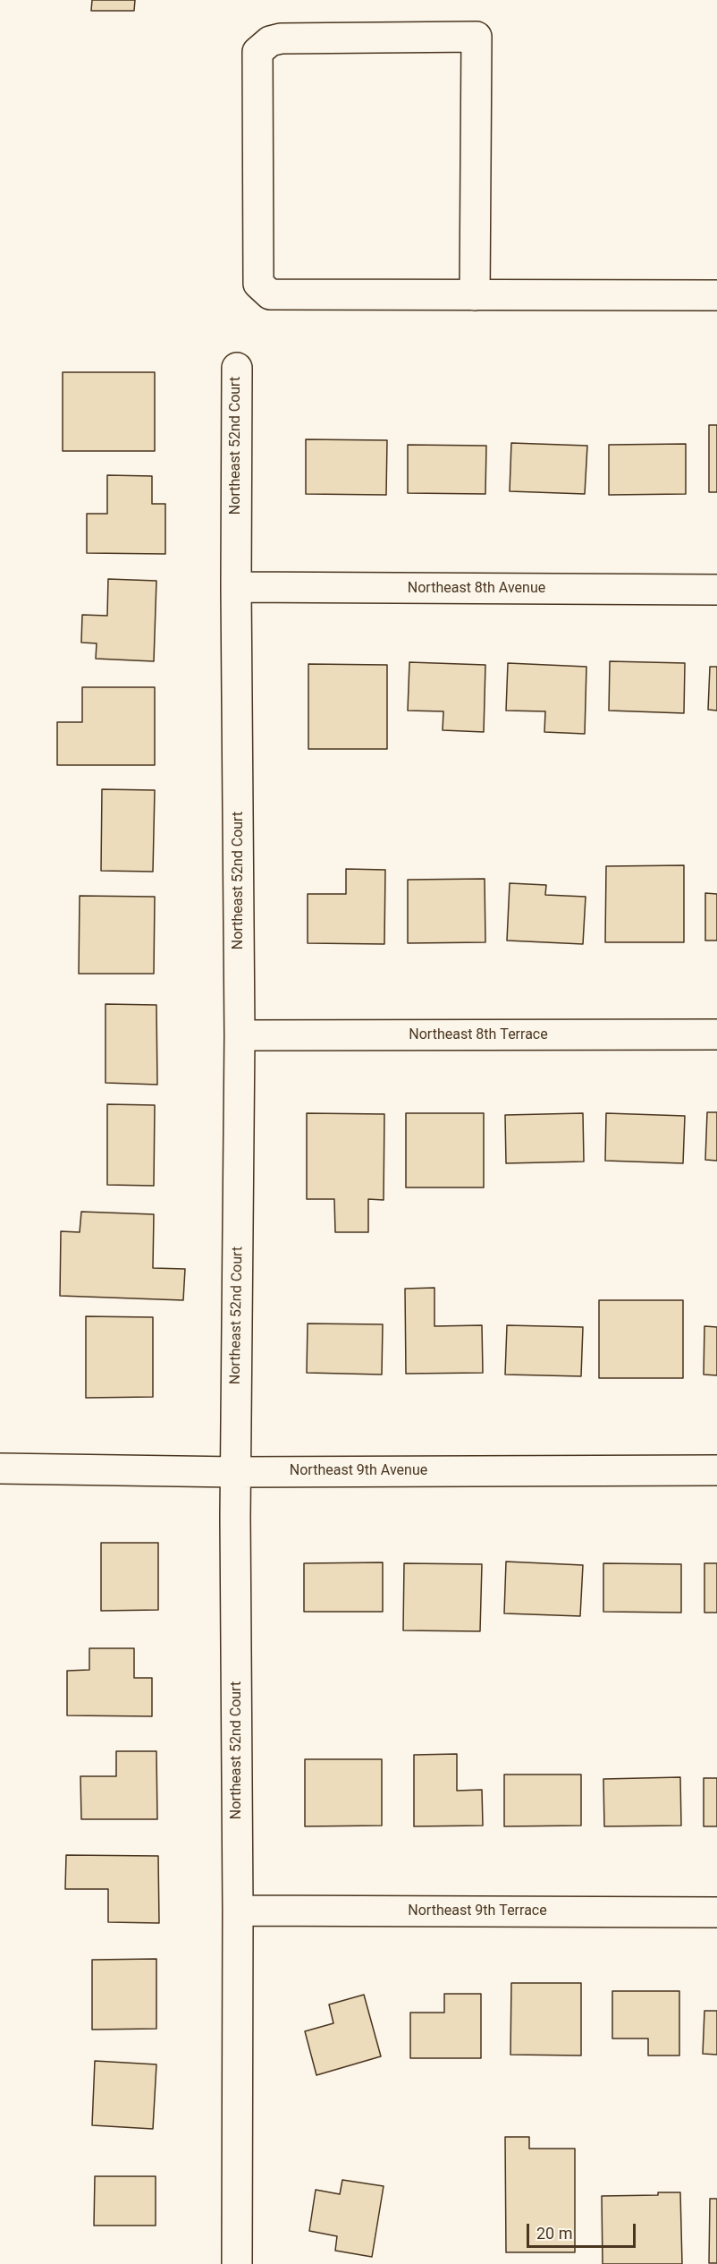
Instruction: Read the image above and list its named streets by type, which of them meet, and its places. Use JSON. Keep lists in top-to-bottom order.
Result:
{
  "streets": {
    "street": [
      "Northeast 52nd Court",
      "Northeast 8th Avenue",
      "Northeast 8th Terrace",
      "Northeast 9th Avenue",
      "Northeast 9th Terrace"
    ]
  },
  "crossings": [
    ["Northeast 52nd Court", "Northeast 8th Avenue"],
    ["Northeast 52nd Court", "Northeast 8th Terrace"],
    ["Northeast 52nd Court", "Northeast 9th Avenue"],
    ["Northeast 52nd Court", "Northeast 9th Terrace"]
  ],
  "scale_bar": "20 m"
}
